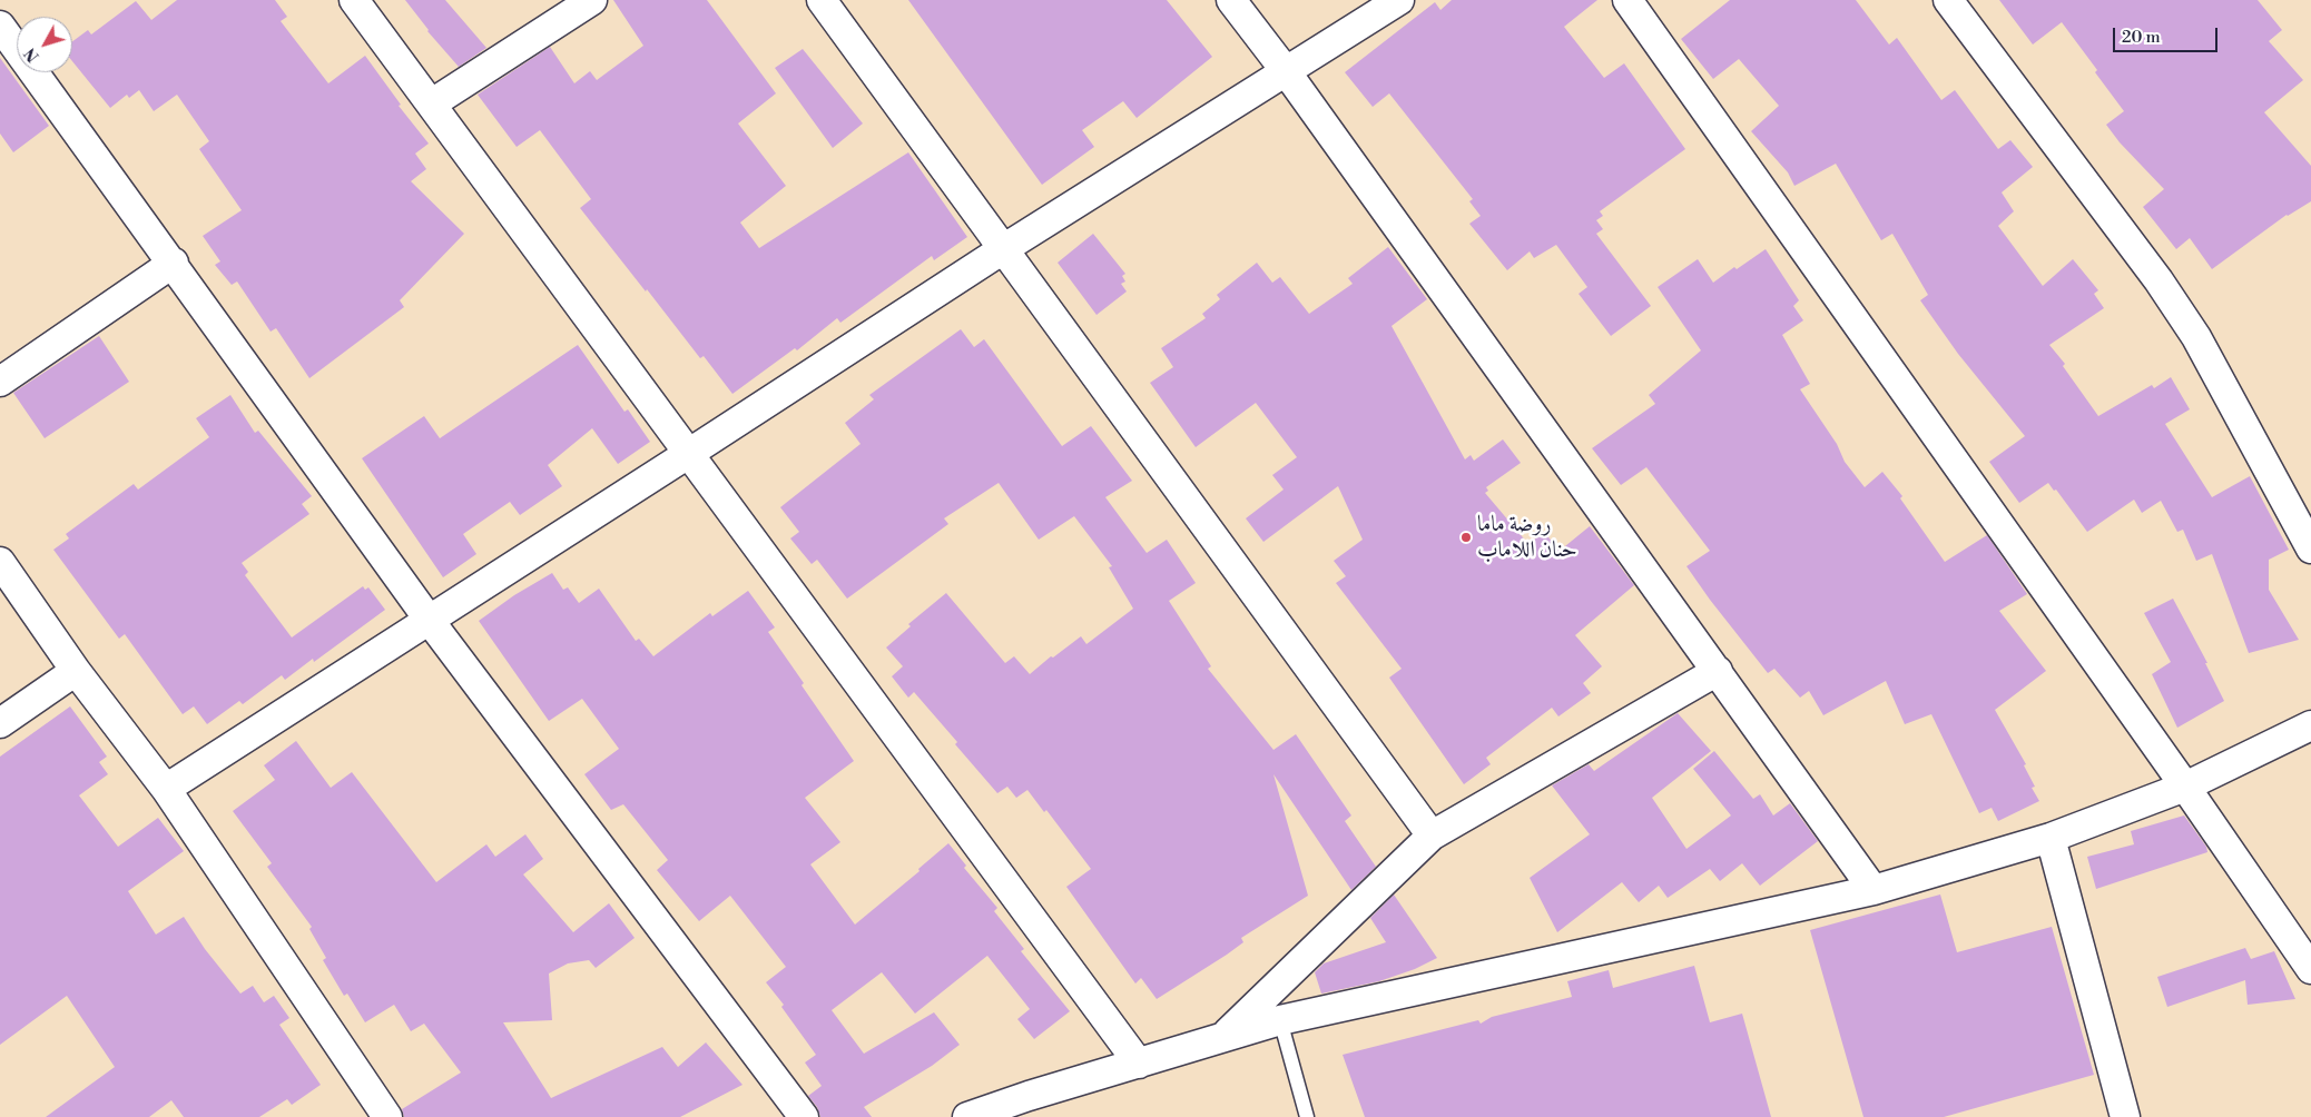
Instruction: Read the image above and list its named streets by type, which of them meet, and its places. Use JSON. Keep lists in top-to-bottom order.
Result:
{
  "places": ["روضة ماما حنان اللاماب"],
  "scale_bar": "20 m",
  "north": "bottom left"
}
